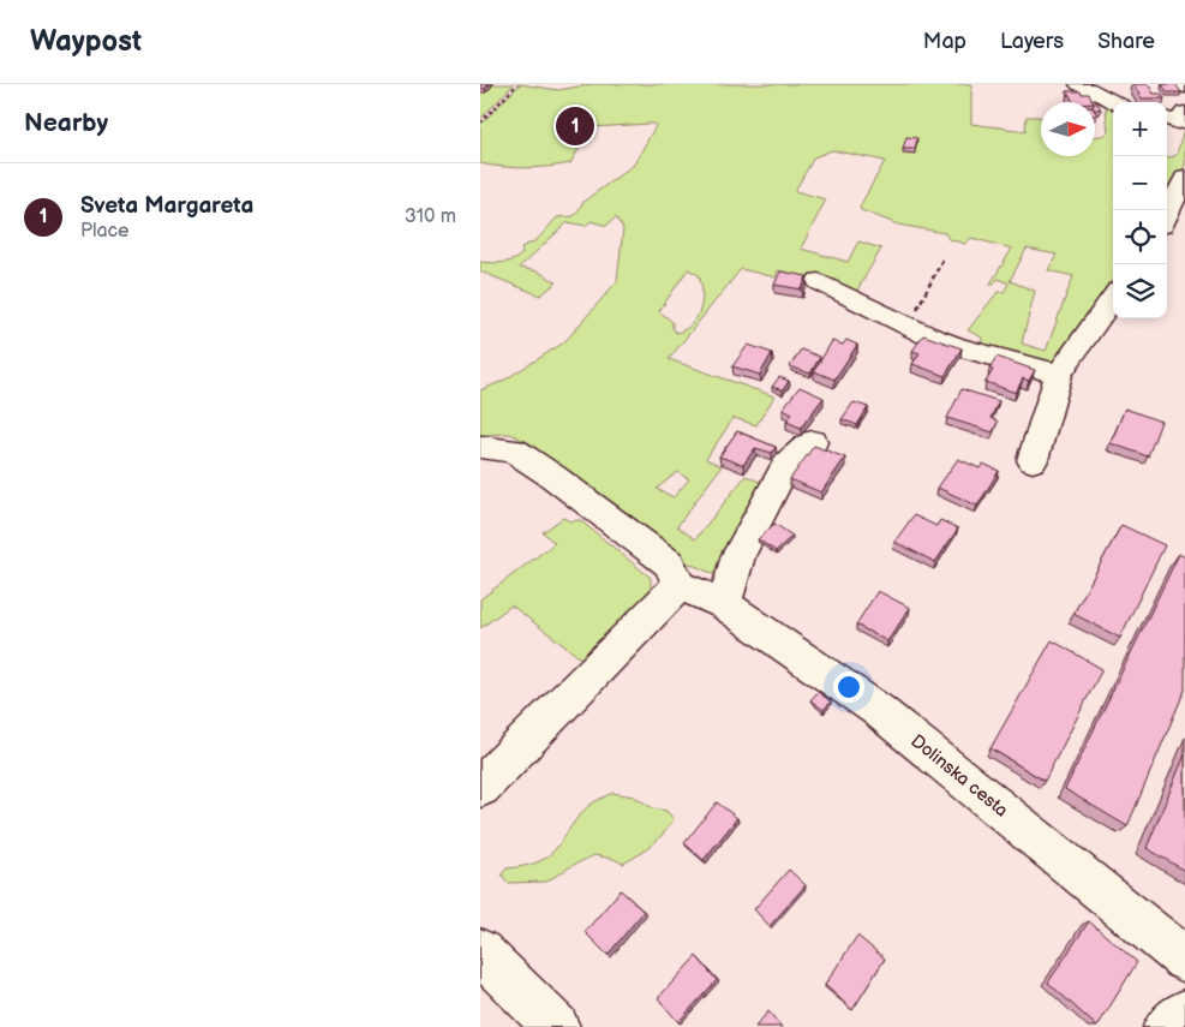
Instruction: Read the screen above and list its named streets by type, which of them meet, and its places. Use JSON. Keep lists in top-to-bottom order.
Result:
{
  "streets": {
    "street": ["Dolinska cesta"]
  },
  "north": "right",
  "page": {
    "header": "Waypost",
    "nav": ["Map", "Layers", "Share"],
    "heading": "Nearby",
    "map_buttons": ["+", "−"],
    "pins": "1",
    "list": [
      {
        "mark": "1",
        "name": "Sveta Margareta",
        "note": "Place",
        "value": "310 m"
      }
    ]
  }
}
